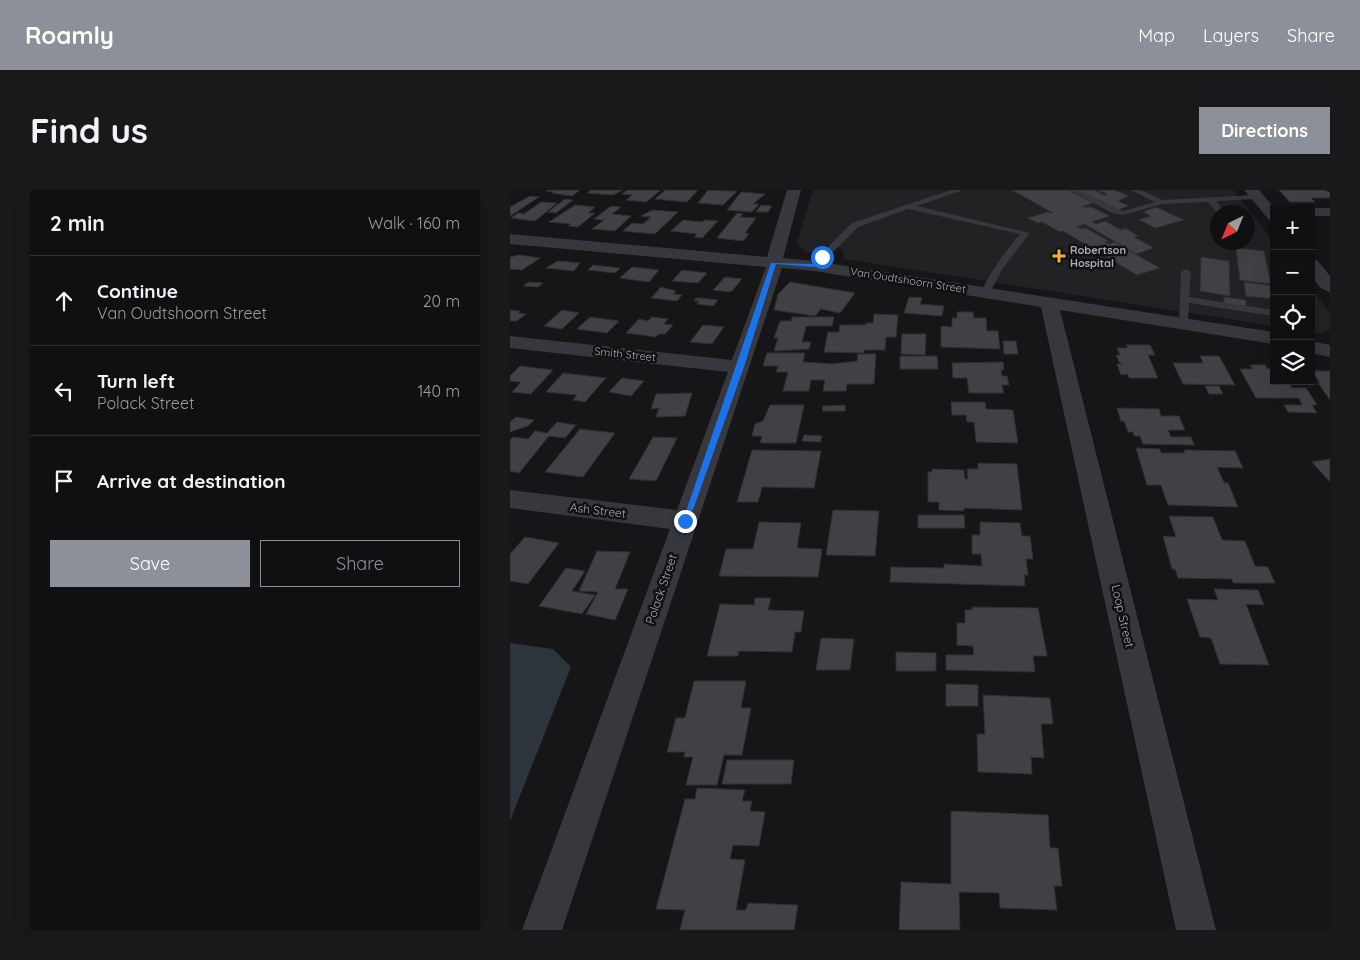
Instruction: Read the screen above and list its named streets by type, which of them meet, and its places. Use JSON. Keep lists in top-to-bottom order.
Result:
{
  "streets": {
    "street": [
      "Van Oudtshoorn Street",
      "Smith Street",
      "Ash Street",
      "Polack Street",
      "Loop Street"
    ]
  },
  "crossings": [
    ["Van Oudtshoorn Street", "Polack Street"],
    ["Van Oudtshoorn Street", "Loop Street"],
    ["Smith Street", "Polack Street"],
    ["Ash Street", "Polack Street"]
  ],
  "places": {
    "health": ["Robertson Hospital"]
  },
  "north": "bottom left",
  "page": {
    "header": "Roamly",
    "nav": ["Map", "Layers", "Share"],
    "buttons": [
      "Directions",
      ["Save", "Share"]
    ],
    "title": "Find us",
    "heading": ["2 min", "Walk · 160 m"],
    "map_buttons": ["+", "−"],
    "list": [
      ["Continue", "Van Oudtshoorn Street", "20 m"],
      ["Turn left", "Polack Street", "140 m"],
      "Arrive at destination"
    ]
  }
}
